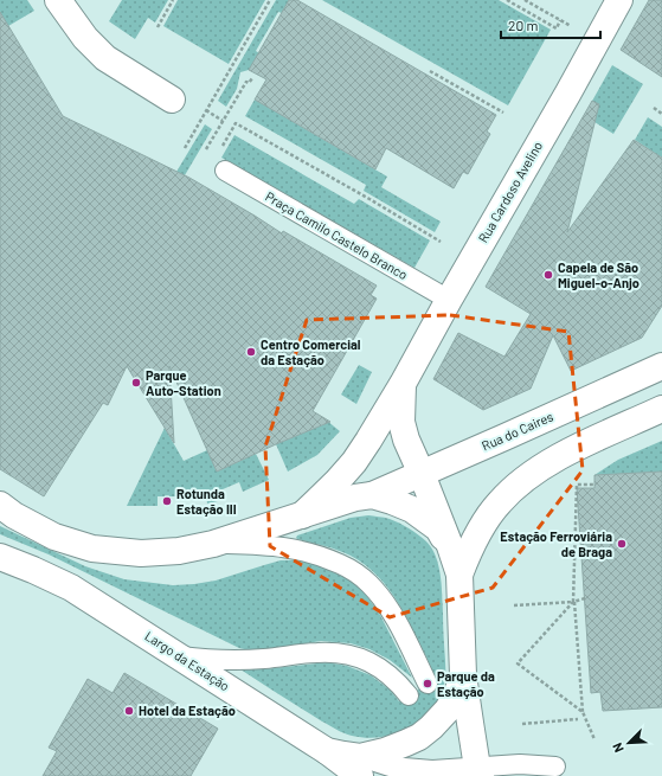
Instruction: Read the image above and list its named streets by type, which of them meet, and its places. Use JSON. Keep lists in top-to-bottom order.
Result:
{
  "streets": {
    "main road": ["Rua Cardoso Avelino", "Rua do Caires", "Largo da Estação"],
    "lane": ["Praça Camilo Castelo Branco"]
  },
  "crossings": [
    ["Rua Cardoso Avelino", "Praça Camilo Castelo Branco"],
    ["Rua Cardoso Avelino", "Rua do Caires"],
    ["Rua Cardoso Avelino", "Largo da Estação"],
    ["Rua do Caires", "Largo da Estação"]
  ],
  "places": [
    "Capela de São Miguel-o-Anjo",
    "Centro Comercial da Estação",
    "Parque Auto-Station",
    "Rotunda Estação III",
    "Estação Ferroviária de Braga",
    "Parque da Estação",
    "Hotel da Estação"
  ],
  "scale_bar": "20 m",
  "north": "bottom left"
}
